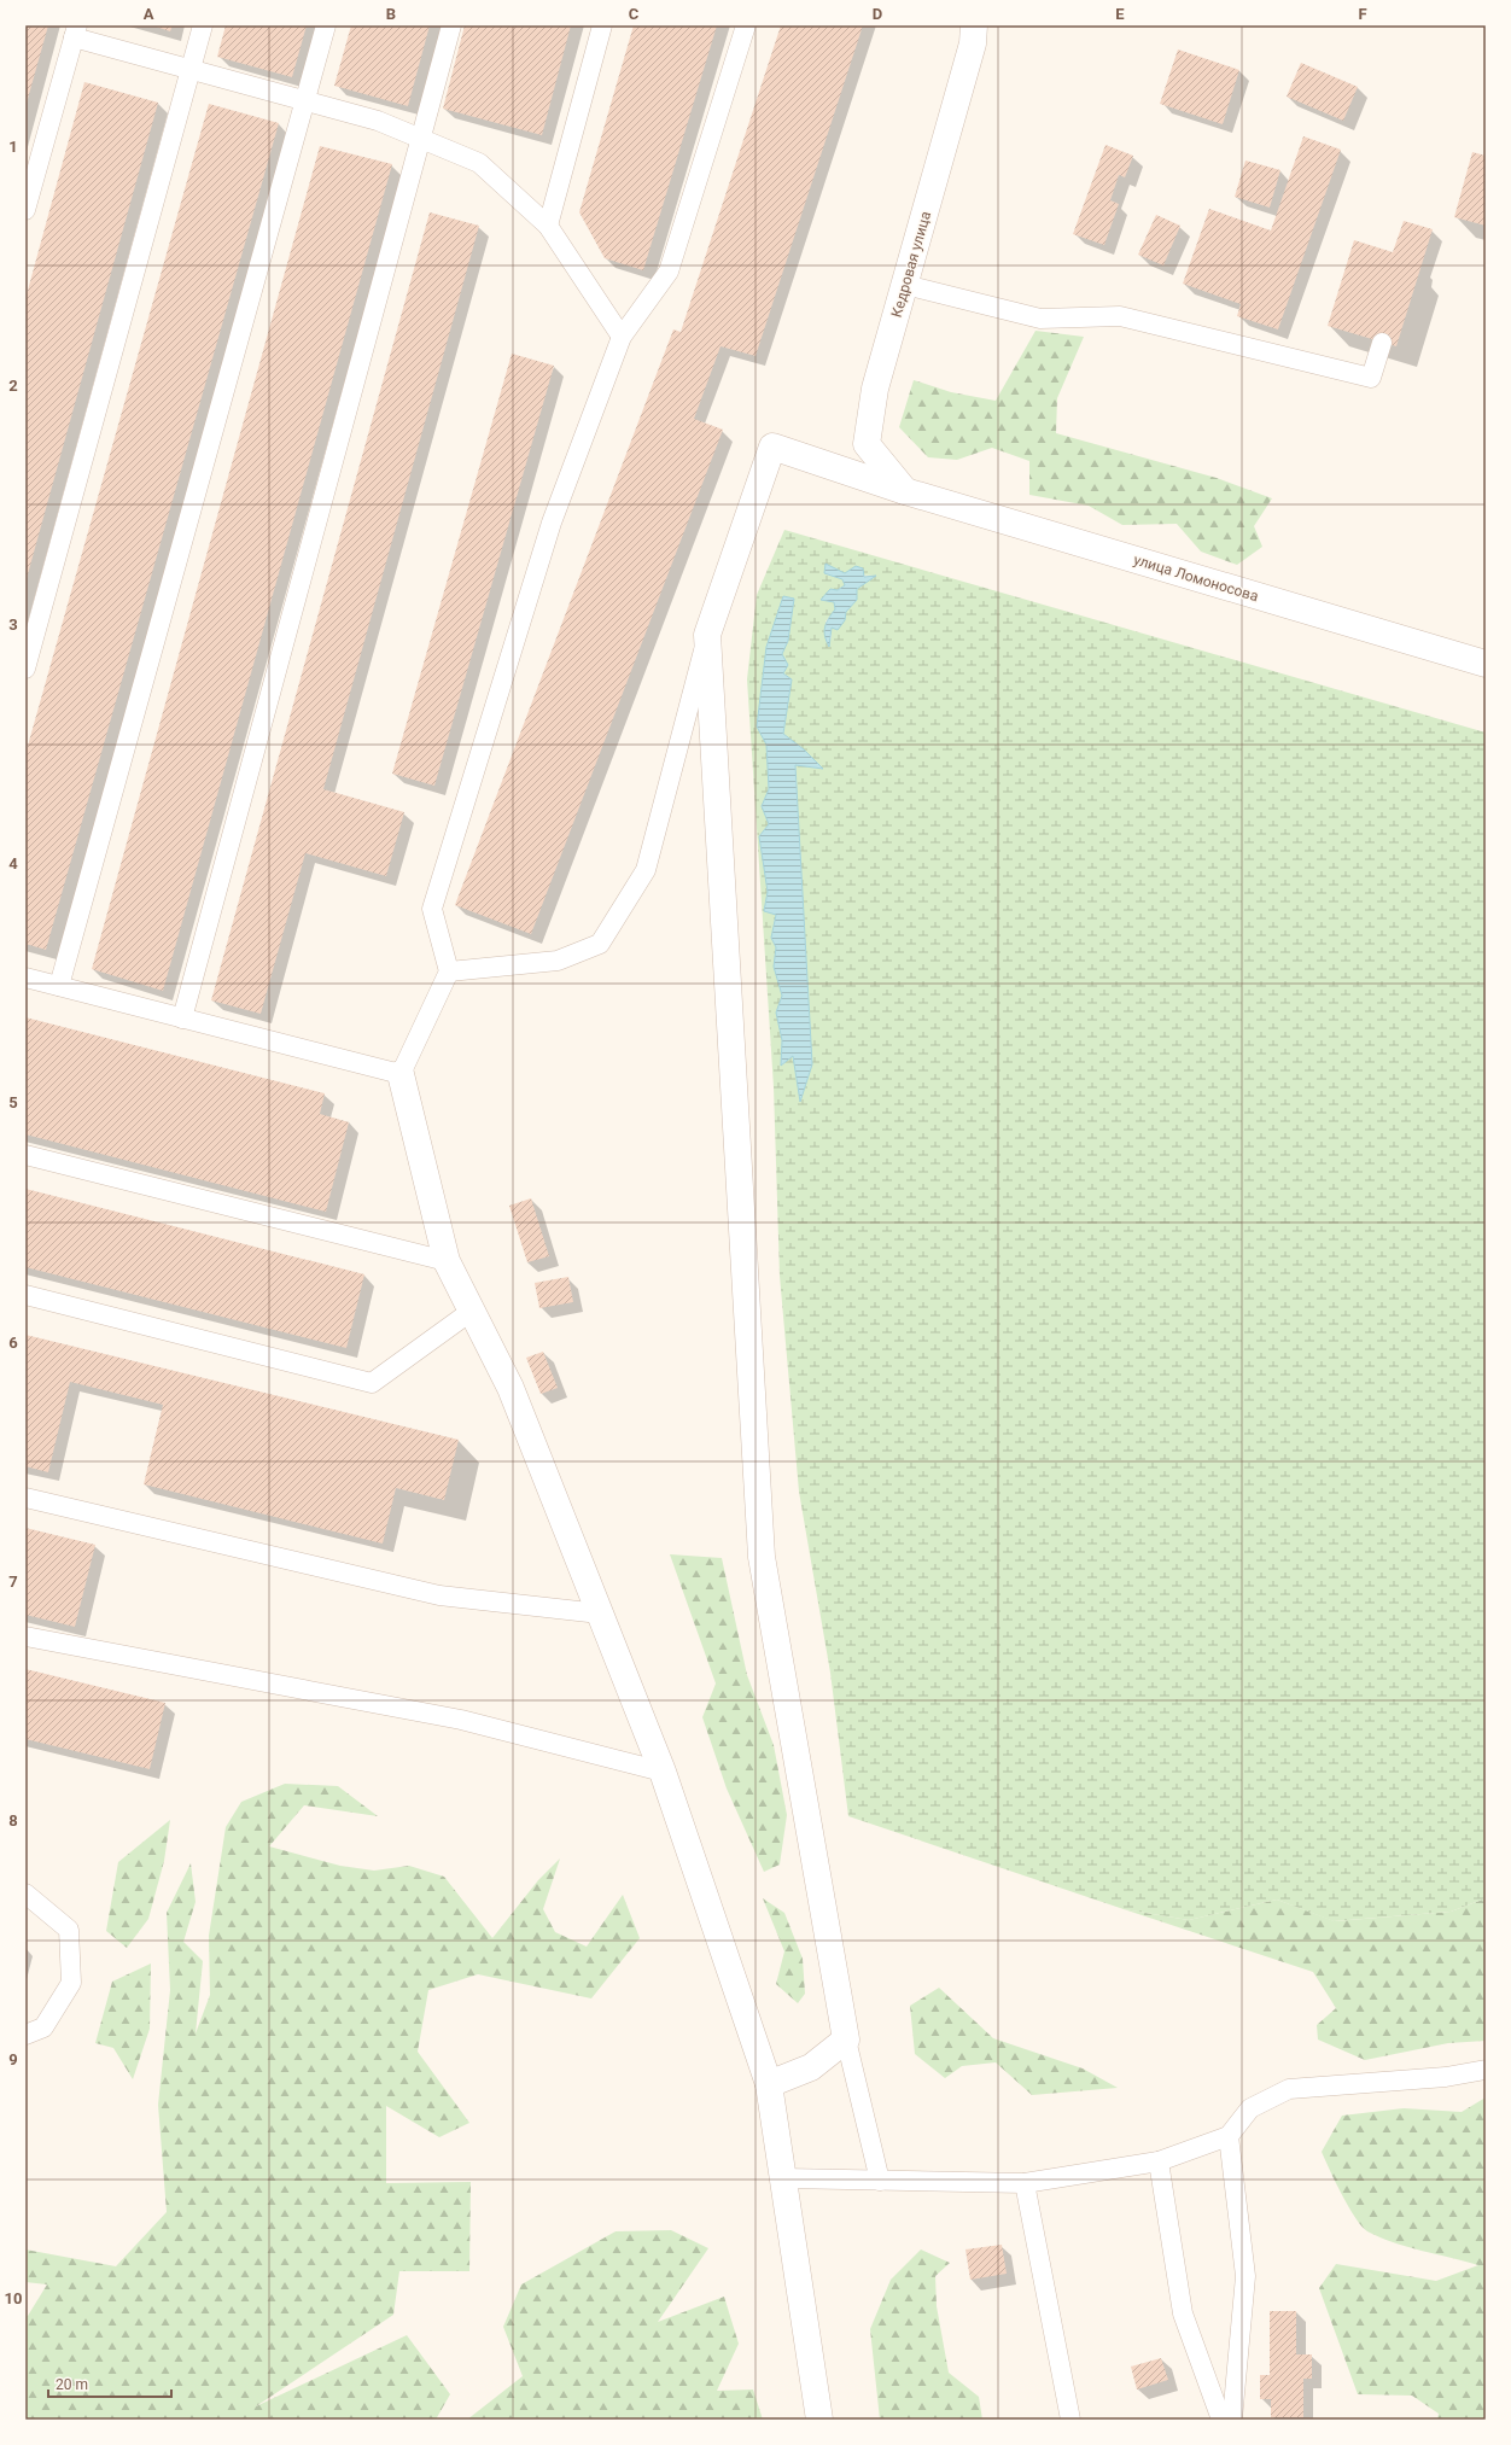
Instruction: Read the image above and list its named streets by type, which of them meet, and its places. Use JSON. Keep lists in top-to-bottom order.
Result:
{
  "streets": {
    "street": ["Кедровая улица", "улица Ломоносова"]
  },
  "crossings": [
    ["Кедровая улица", "улица Ломоносова"]
  ],
  "scale_bar": "20 m",
  "grid": {
    "columns": [
      "A",
      "B",
      "C",
      "D",
      "E",
      "F"
    ],
    "rows": [
      "1",
      "2",
      "3",
      "4",
      "5",
      "6",
      "7",
      "8",
      "9",
      "10"
    ]
  }
}
